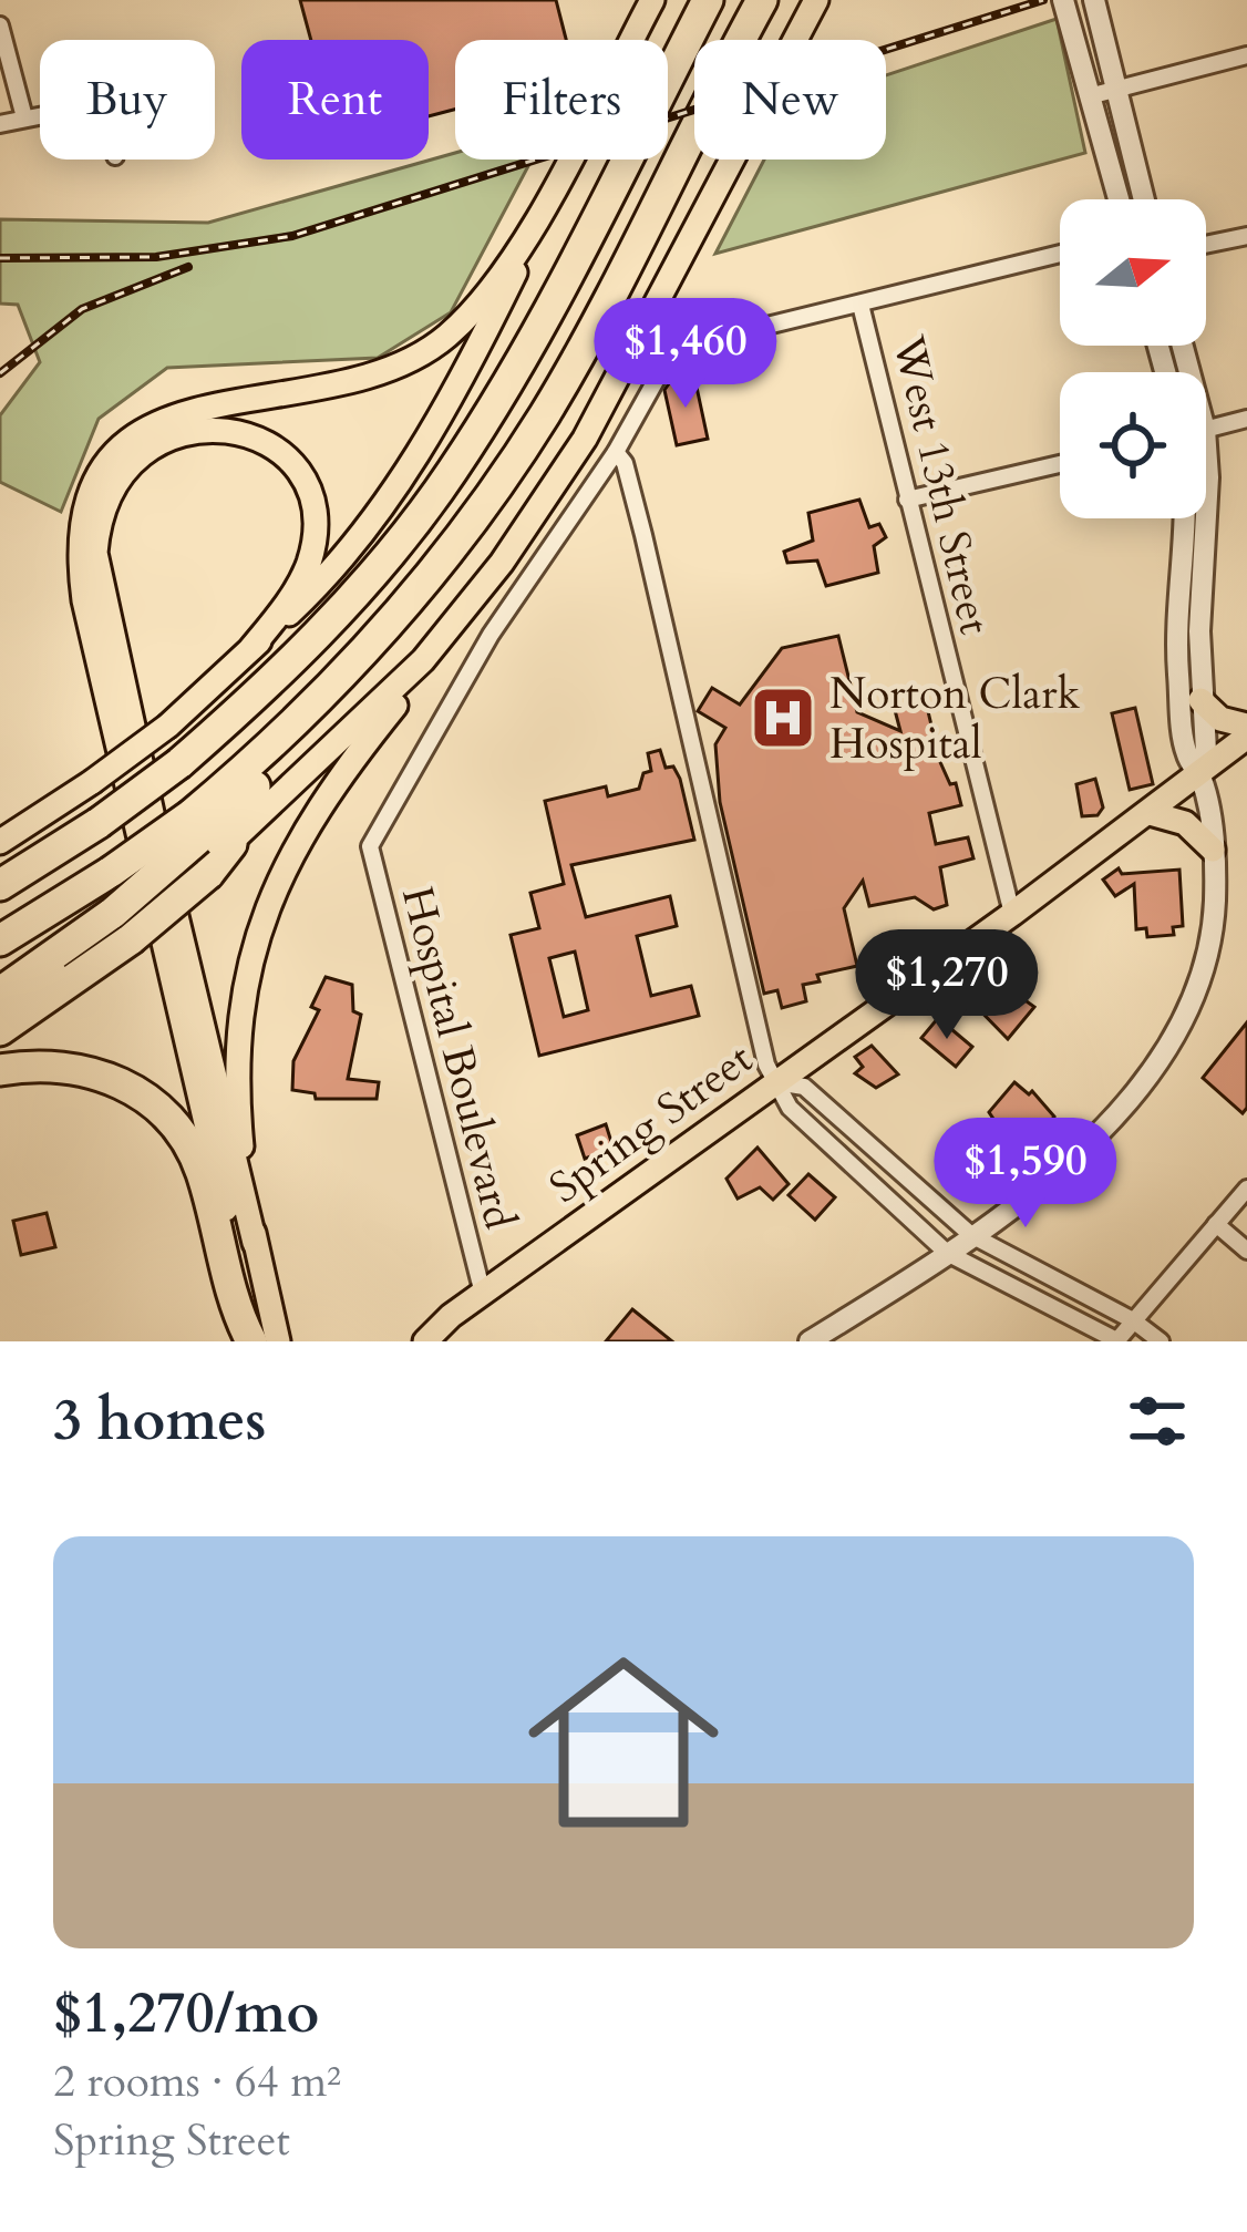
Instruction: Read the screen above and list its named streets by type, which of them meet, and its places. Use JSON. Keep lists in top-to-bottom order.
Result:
{
  "streets": {
    "main road": ["Spring Street"],
    "street": ["West 13th Street", "Hospital Boulevard"]
  },
  "crossings": [
    ["West 13th Street", "Spring Street"],
    ["Hospital Boulevard", "Spring Street"]
  ],
  "places": {
    "hospital": ["Norton Clark Hospital"]
  },
  "north": "right",
  "page": {
    "chip": [
      "Buy",
      "Rent",
      "Filters",
      "New"
    ],
    "price": ["$1,460", "$1,270", "$1,590"],
    "heading": "3 homes",
    "list": [
      {
        "name": "$1,270/mo",
        "note": "2 rooms · 64 m² · Spring Street"
      }
    ]
  }
}
